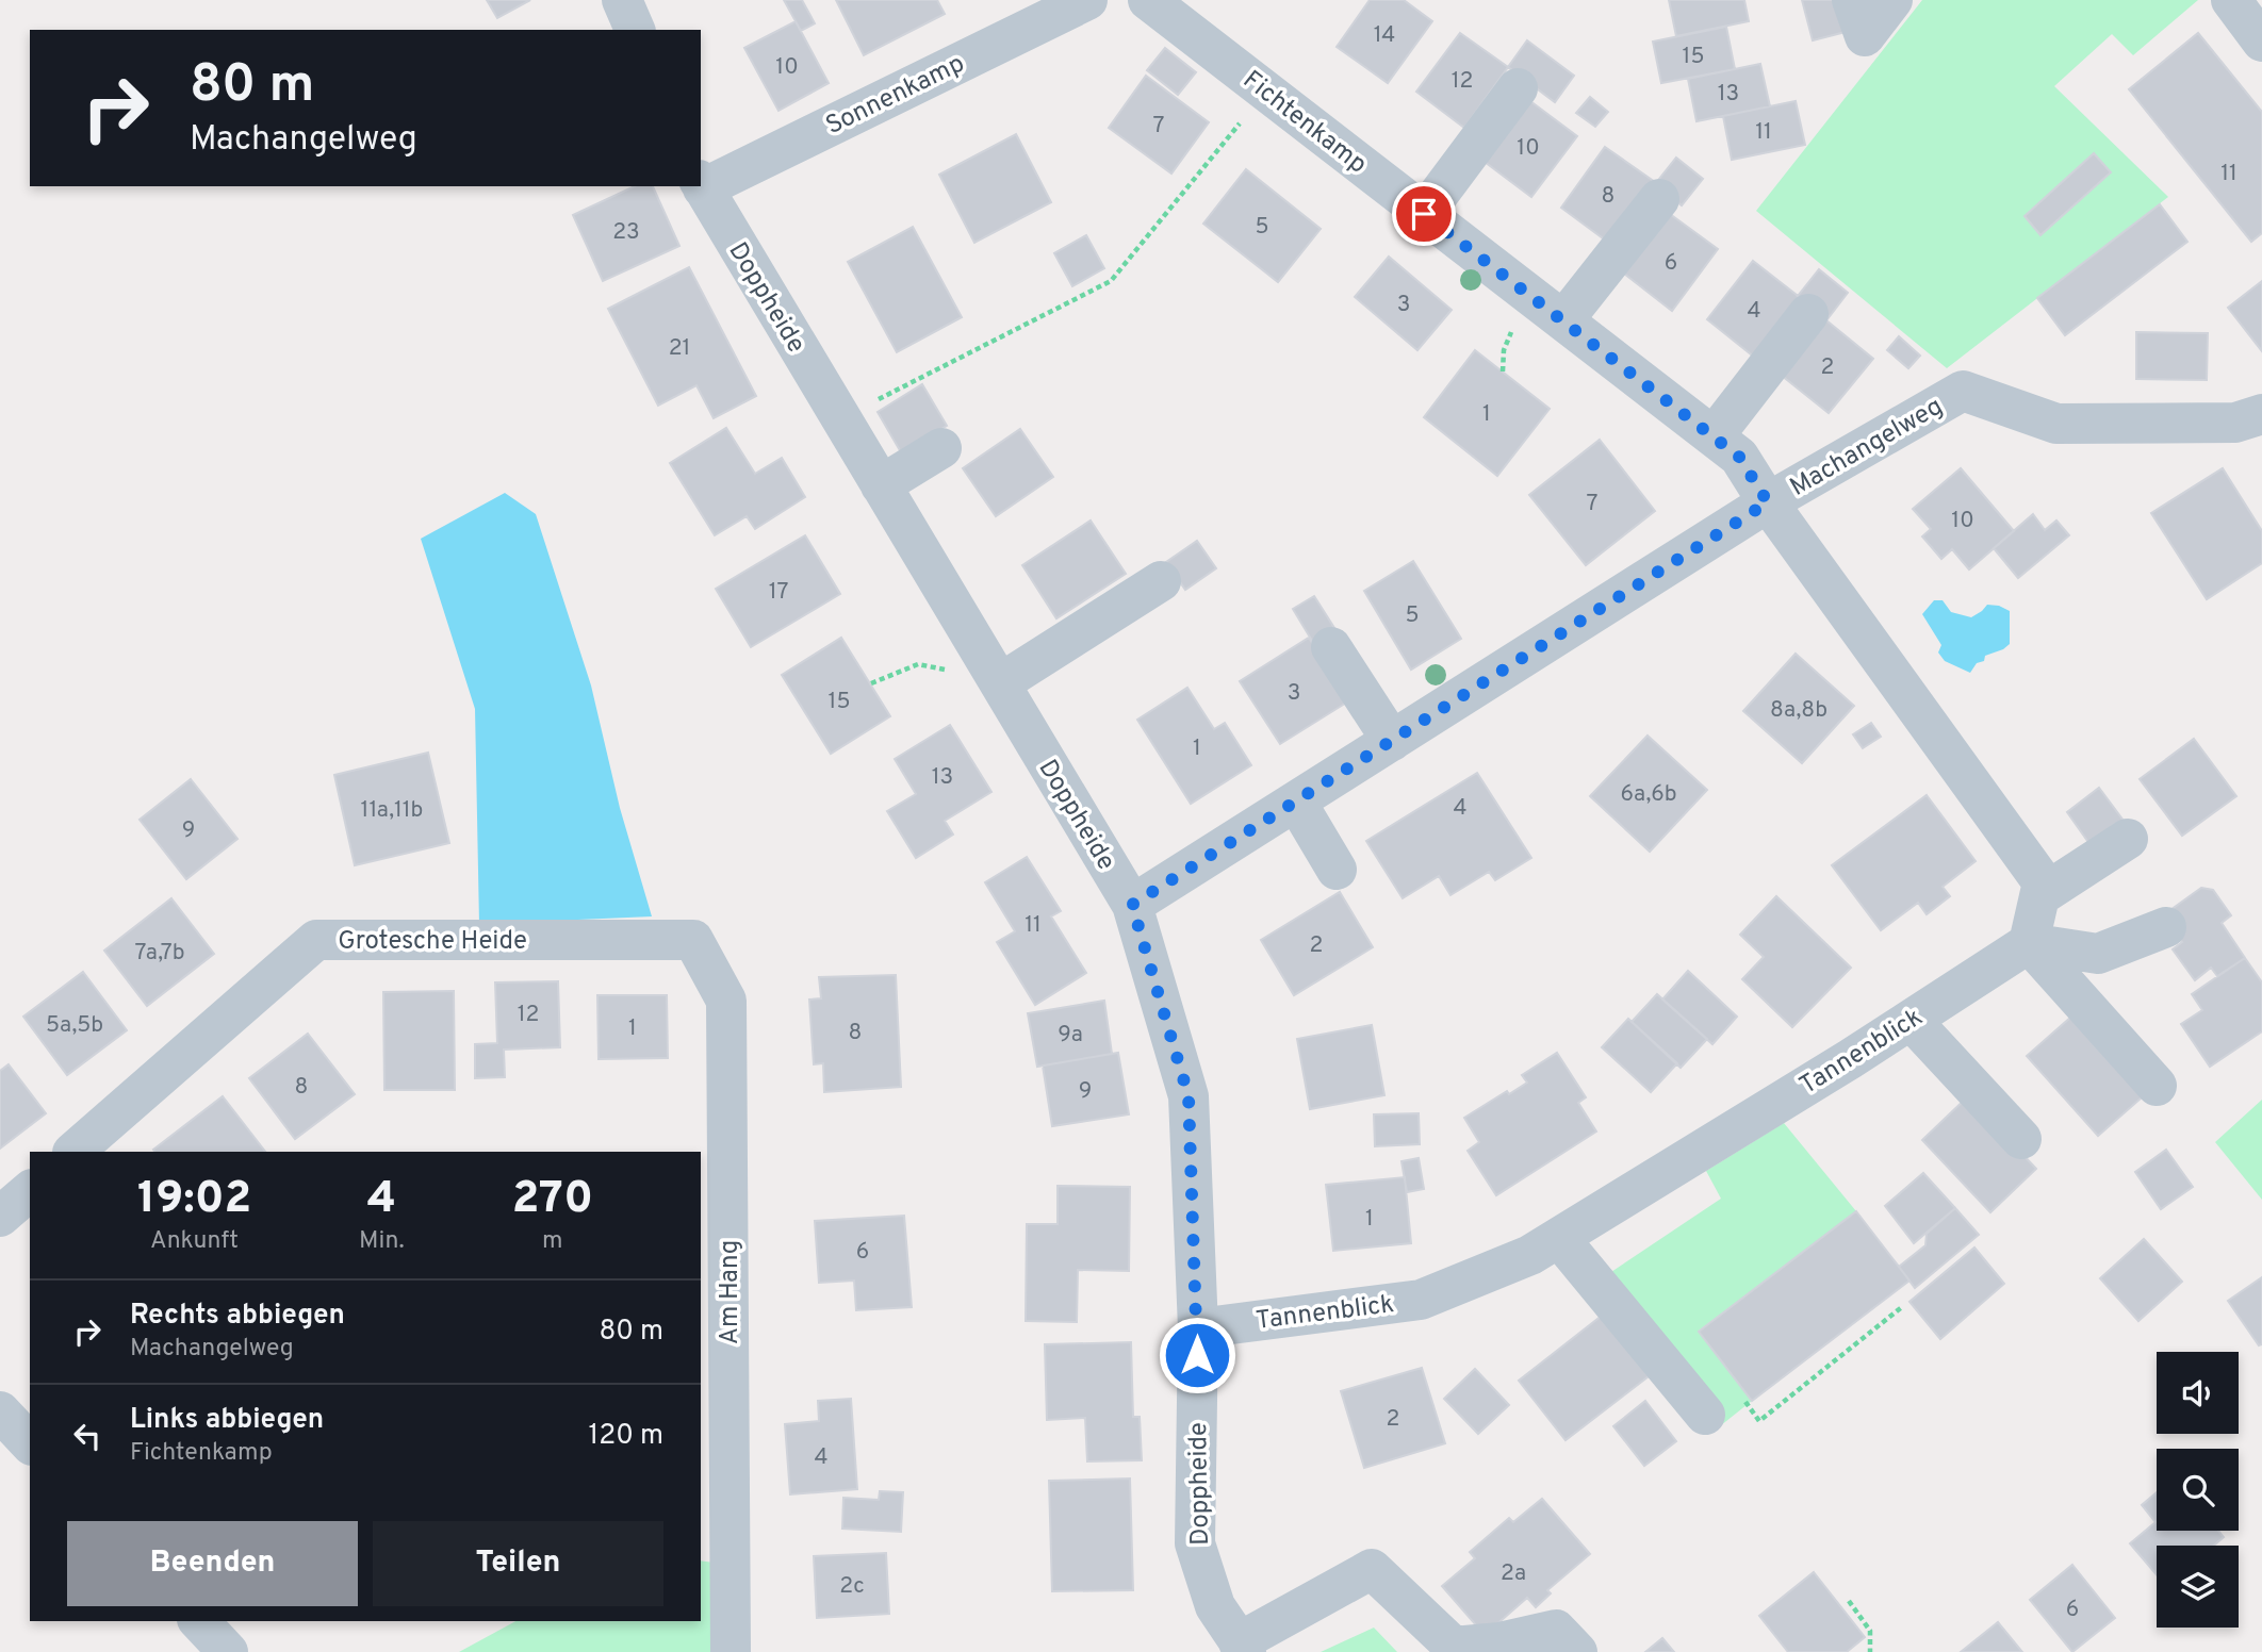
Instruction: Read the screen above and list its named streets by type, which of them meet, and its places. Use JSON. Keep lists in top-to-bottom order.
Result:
{
  "streets": {
    "street": [
      "Sonnenkamp",
      "Fichtenkamp",
      "Doppheide",
      "Machangelweg",
      "Grotesche Heide",
      "Tannenblick",
      "Am Hang"
    ]
  },
  "crossings": [
    ["Sonnenkamp", "Doppheide"],
    ["Fichtenkamp", "Machangelweg"],
    ["Doppheide", "Machangelweg"],
    ["Doppheide", "Tannenblick"],
    ["Grotesche Heide", "Am Hang"]
  ],
  "house_numbers": [
    "14",
    "15",
    "10",
    "12",
    "13",
    "7",
    "11",
    "10",
    "11",
    "8",
    "5",
    "23",
    "6",
    "3",
    "4",
    "21",
    "2",
    "1",
    "7",
    "10",
    "17",
    "5",
    "3",
    "15",
    "8a,8b",
    "1",
    "13",
    "6a,6b",
    "4",
    "11a,11b",
    "9",
    "11",
    "2",
    "7a,7b",
    "12",
    "5a,5b",
    "1",
    "8",
    "9a",
    "8",
    "9",
    "1",
    "6",
    "2",
    "4",
    "2a",
    "2c",
    "6"
  ],
  "page": {
    "turn": ["80 m", "Machangelweg"],
    "eta": [
      "19:02",
      "Ankunft",
      "4",
      "Min.",
      "270",
      "m"
    ],
    "list": [
      {
        "name": "Rechts abbiegen",
        "note": "Machangelweg",
        "value": "80 m"
      },
      {
        "name": "Links abbiegen",
        "note": "Fichtenkamp",
        "value": "120 m"
      }
    ],
    "buttons": ["Beenden", "Teilen"]
  }
}
